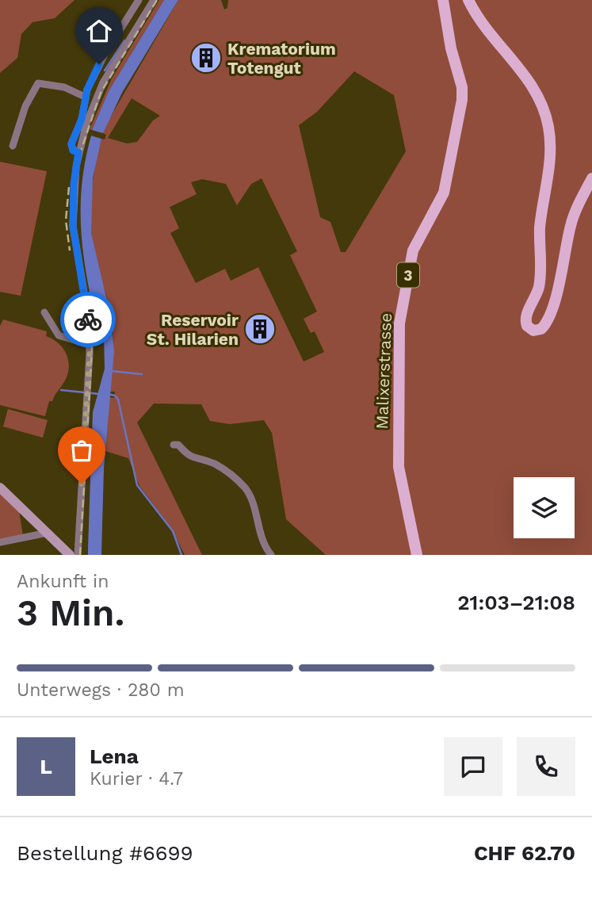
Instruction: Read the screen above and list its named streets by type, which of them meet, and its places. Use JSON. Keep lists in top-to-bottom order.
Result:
{
  "streets": {
    "main road": ["3", "Malixerstrasse"]
  },
  "places": {
    "building": ["Krematorium Totengut", "Reservoir St. Hilarien"]
  },
  "page": {
    "heading": ["3 Min.", "Ankunft in", "21:03–21:08"],
    "panel": [
      "Lena",
      "Kurier · 4.7",
      "Bestellung #6699",
      "CHF 62.70"
    ],
    "bar": "Unterwegs · 280 m",
    "round": "L"
  }
}
